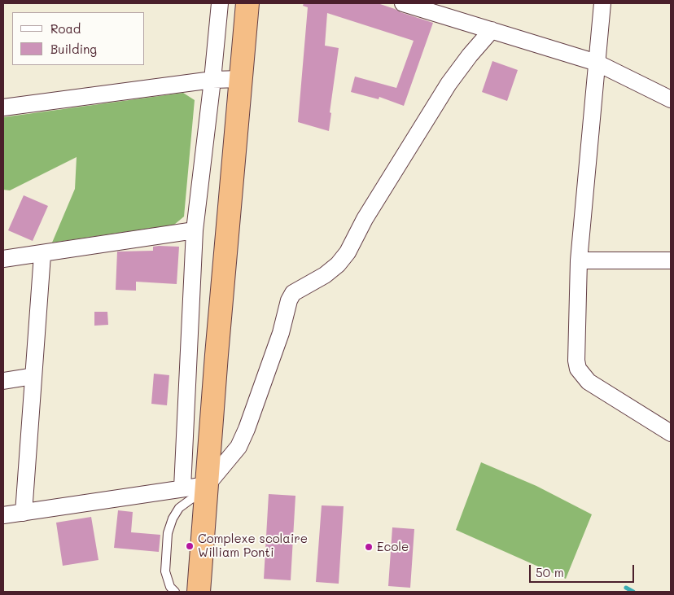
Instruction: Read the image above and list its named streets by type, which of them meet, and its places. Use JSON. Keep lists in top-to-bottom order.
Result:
{
  "places": ["Complexe scolaire William Ponti", "Ecole"],
  "legend": ["Road", "Building"],
  "scale_bar": "50 m"
}
